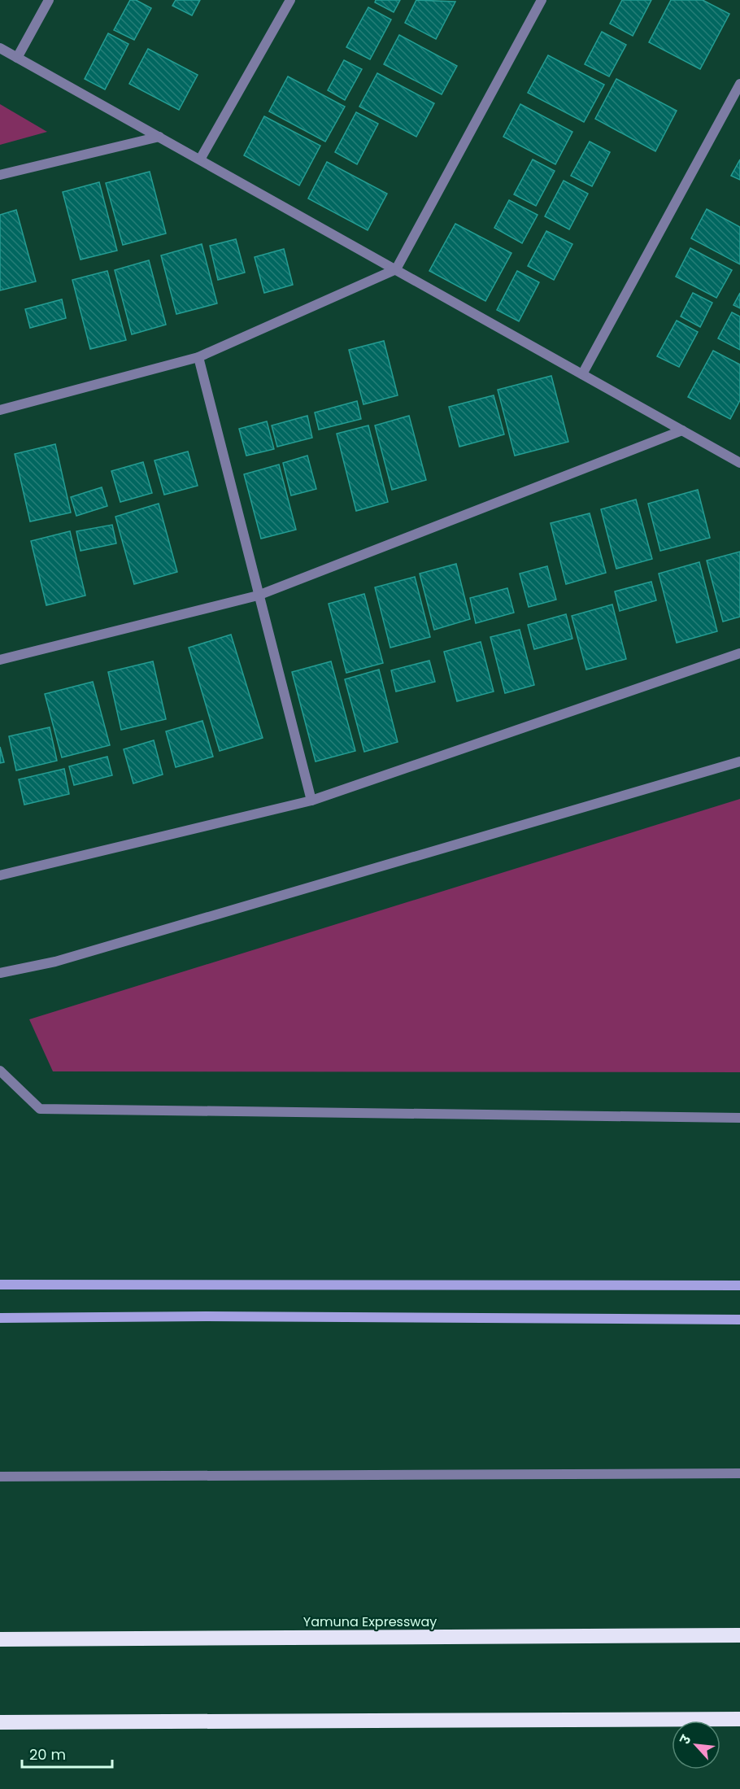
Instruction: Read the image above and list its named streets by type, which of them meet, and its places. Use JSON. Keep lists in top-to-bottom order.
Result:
{
  "streets": {
    "highway": ["Yamuna Expressway"]
  },
  "scale_bar": "20 m",
  "north": "top left"
}
